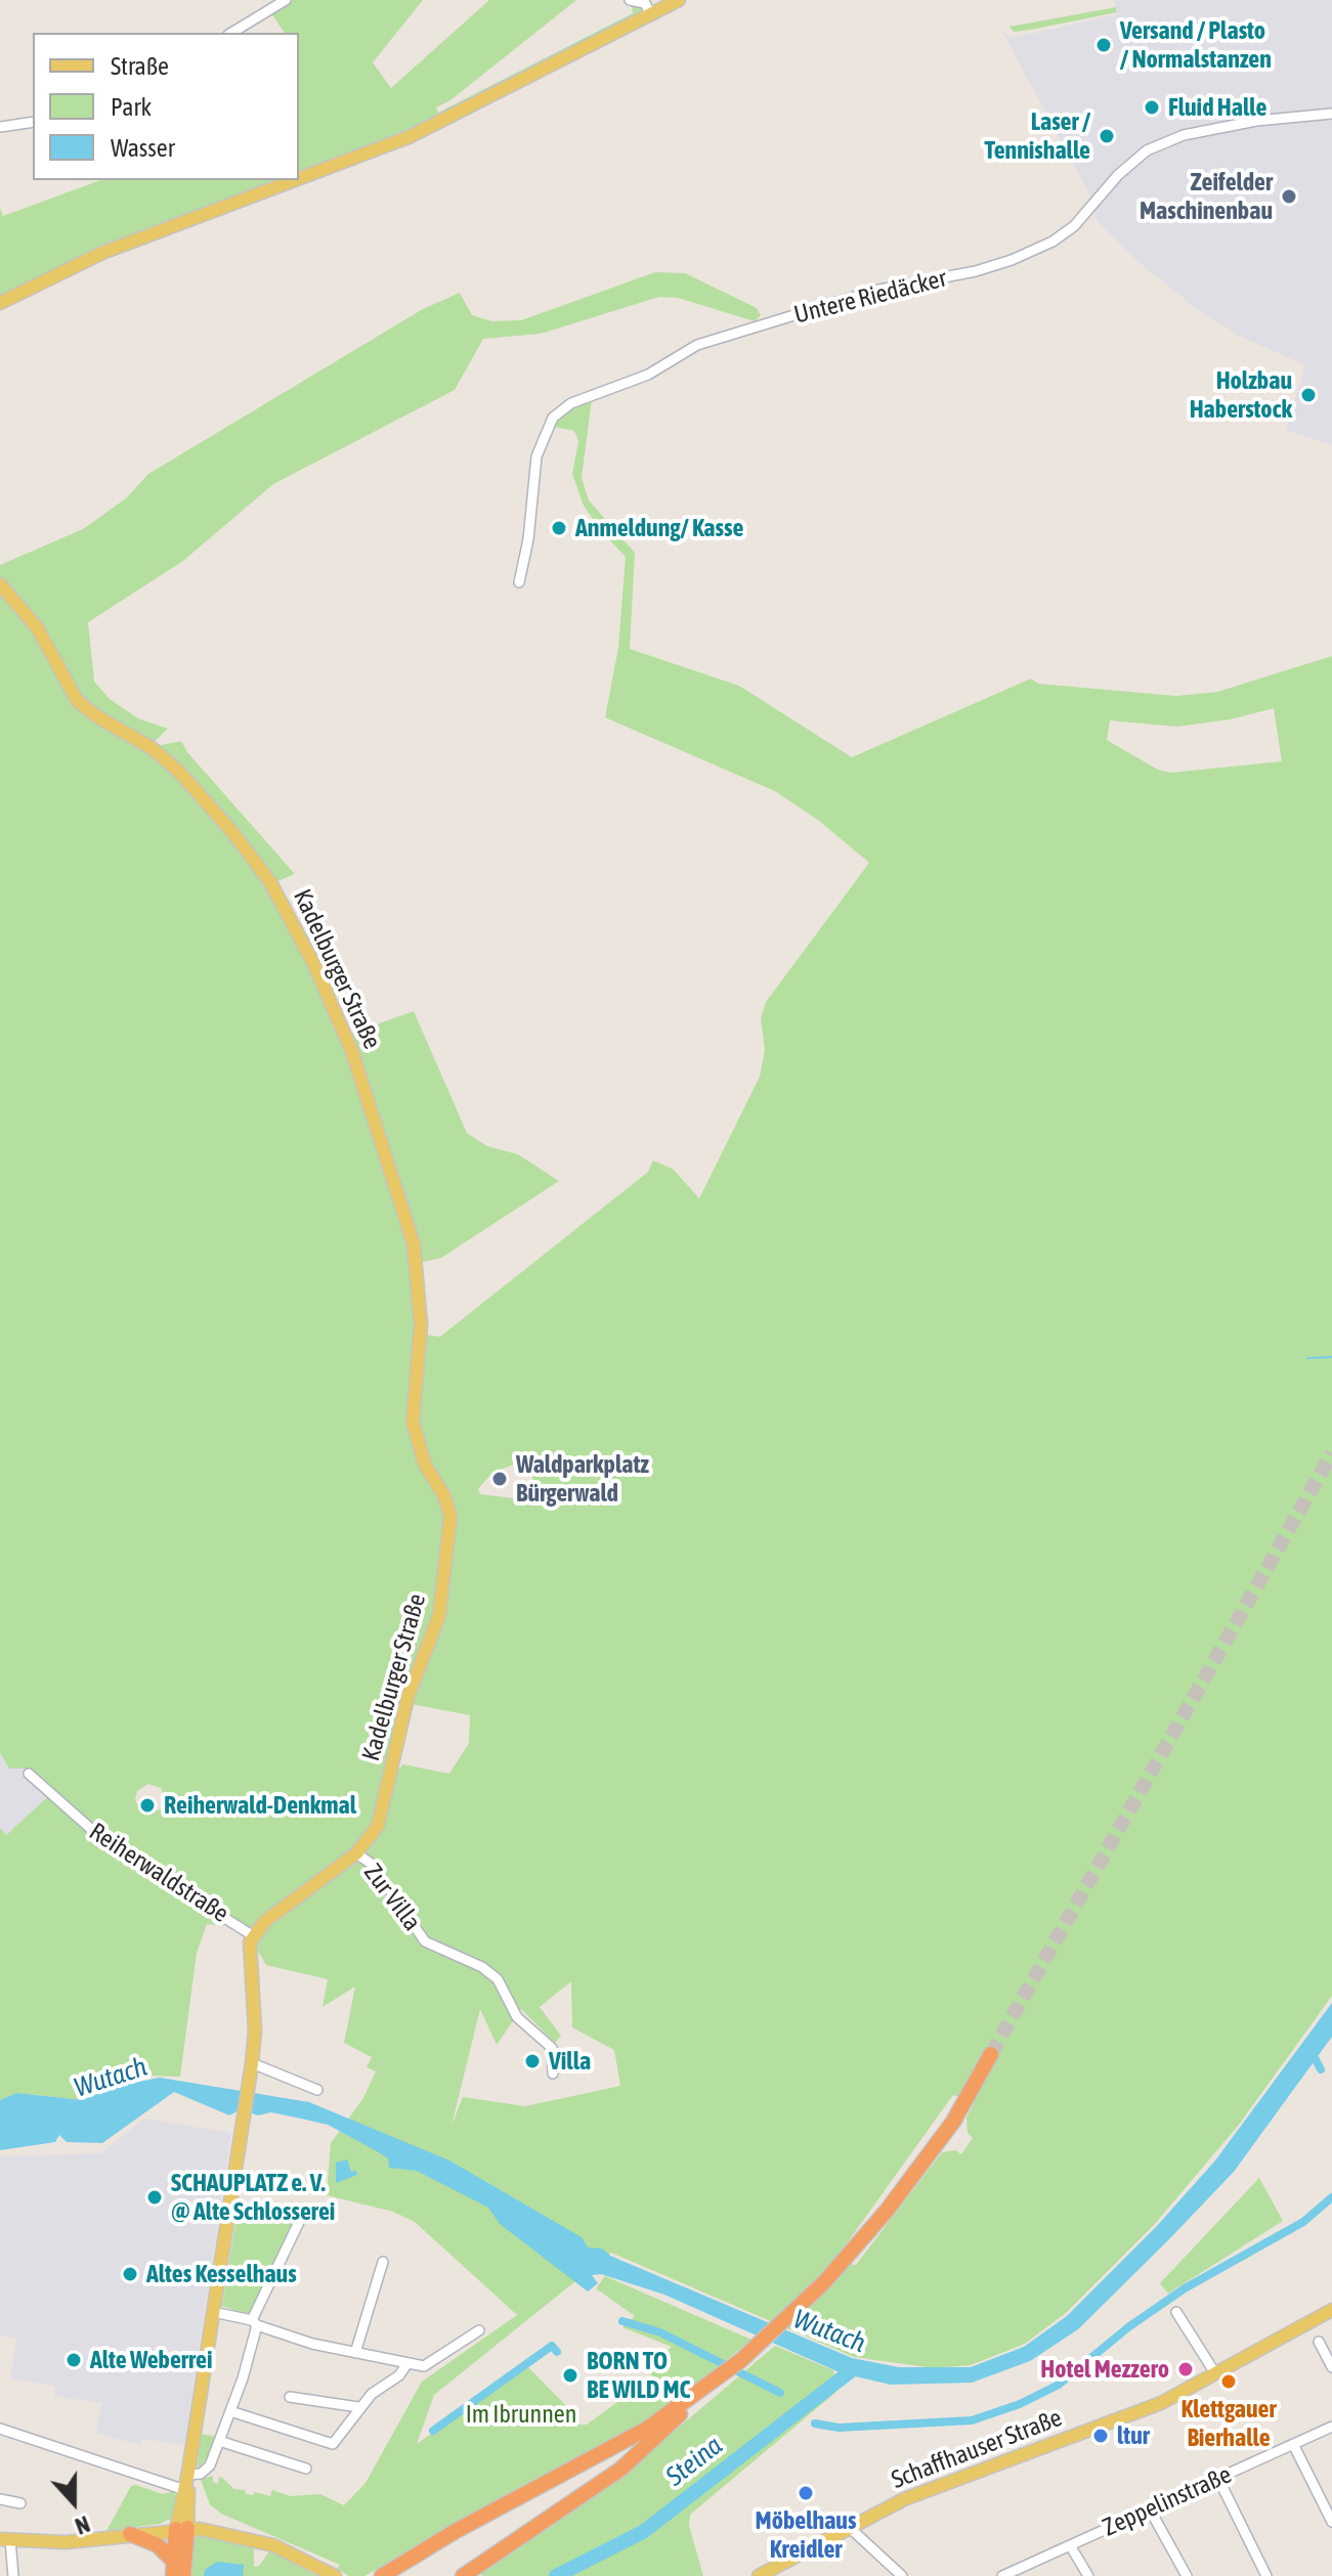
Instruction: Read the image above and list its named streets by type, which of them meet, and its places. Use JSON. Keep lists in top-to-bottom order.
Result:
{
  "streets": {
    "main road": ["Kadelburger Straße", "Schaffhauser Straße"],
    "street": [
      "Untere Riedäcker",
      "Reiherwaldstraße",
      "Zur Villa",
      "Zeppelinstraße"
    ]
  },
  "crossings": [
    ["Kadelburger Straße", "Reiherwaldstraße"],
    ["Kadelburger Straße", "Zur Villa"]
  ],
  "water": ["Wutach", "Steina"],
  "parks": ["Im Ibrunnen"],
  "places": [
    "Versand / Plasto / Normalstanzen",
    "Fluid Halle",
    "Laser / Tennishalle",
    "Zeifelder Maschinenbau",
    "Holzbau Haberstock",
    "Anmeldung/ Kasse",
    "Waldparkplatz Bürgerwald",
    "Reiherwald-Denkmal",
    "Villa",
    "SCHAUPLATZ e. V. @ Alte Schlosserei",
    "Altes Kesselhaus",
    "Alte Weberrei",
    "Hotel Mezzero",
    "BORN TO BE WILD MC",
    "Klettgauer Bierhalle",
    "ltur",
    "Möbelhaus Kreidler"
  ],
  "legend": ["Straße", "Park", "Wasser"],
  "north": "bottom"
}
